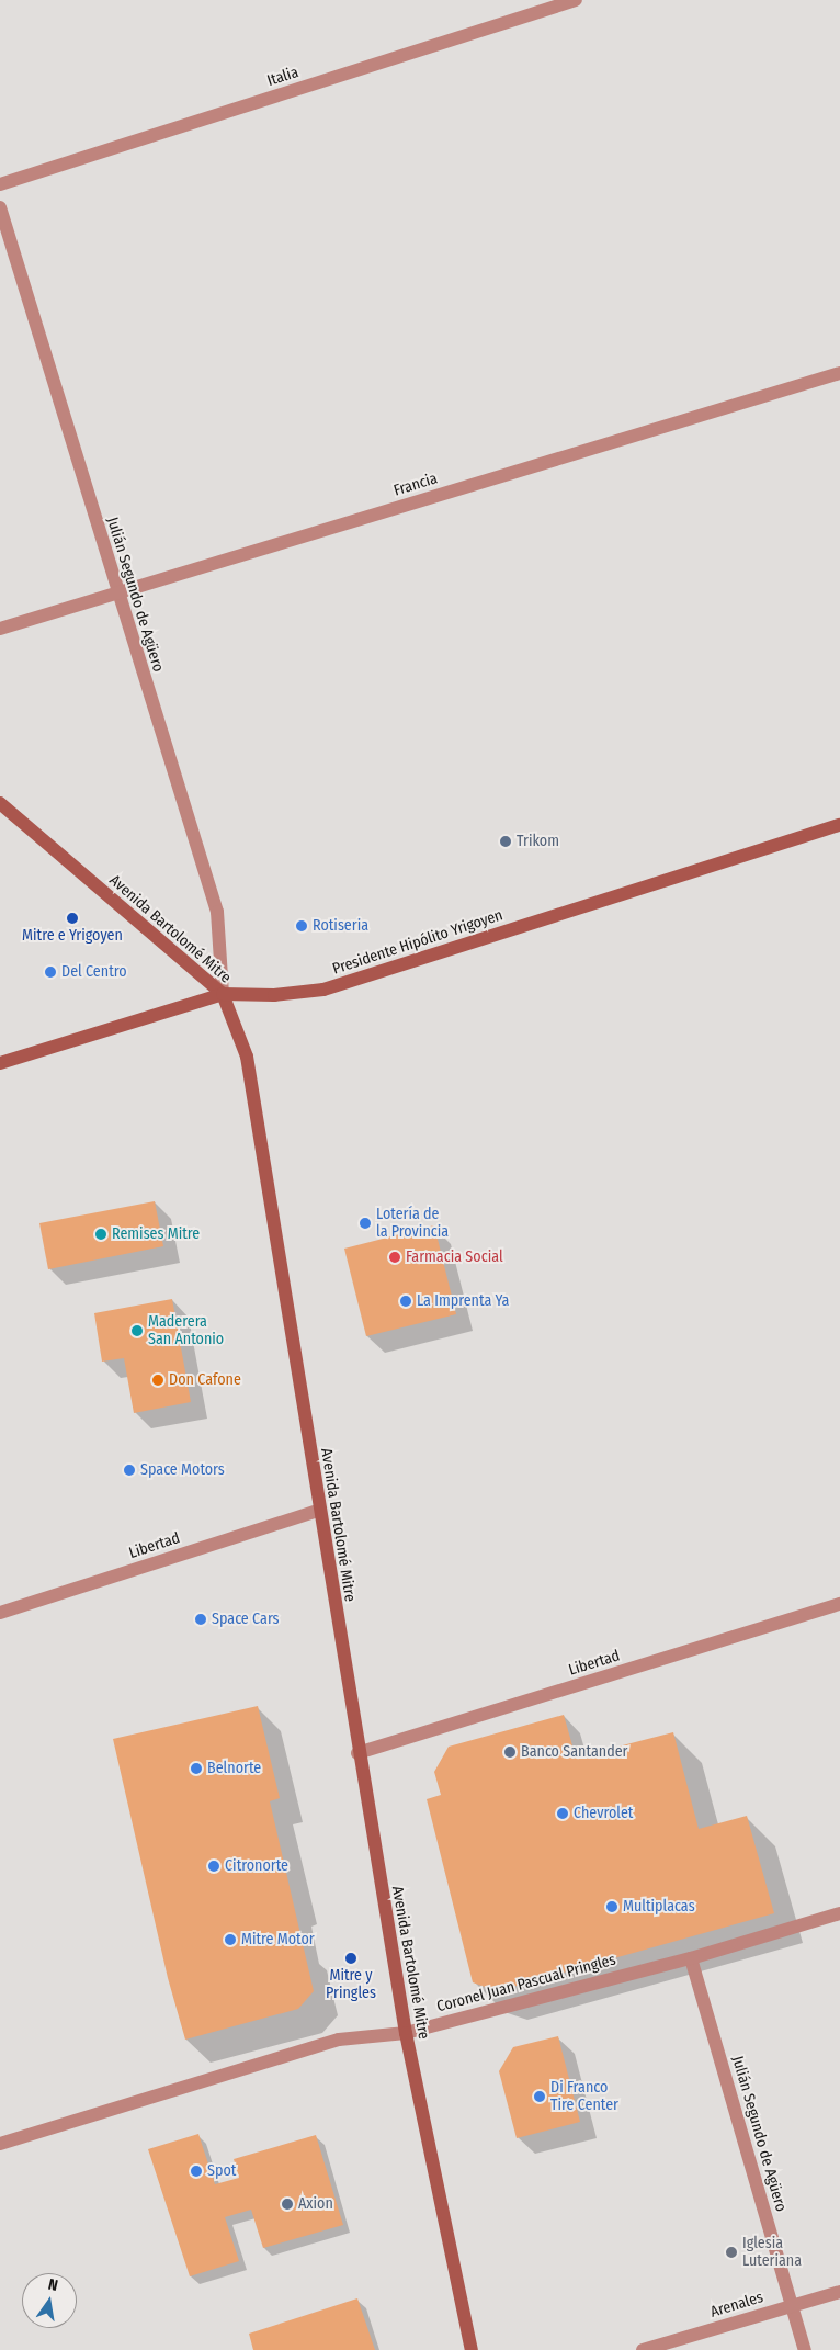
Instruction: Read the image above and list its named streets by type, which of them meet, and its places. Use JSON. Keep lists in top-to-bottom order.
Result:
{
  "streets": {
    "main road": ["Avenida Bartolomé Mitre", "Presidente Hipólito Yrigoyen"],
    "street": [
      "Italia",
      "Francia",
      "Julián Segundo de Agüero",
      "Libertad",
      "Coronel Juan Pascual Pringles",
      "Arenales"
    ]
  },
  "crossings": [
    ["Francia", "Julián Segundo de Agüero"],
    ["Julián Segundo de Agüero", "Avenida Bartolomé Mitre"],
    ["Julián Segundo de Agüero", "Presidente Hipólito Yrigoyen"],
    ["Julián Segundo de Agüero", "Coronel Juan Pascual Pringles"],
    ["Julián Segundo de Agüero", "Arenales"],
    ["Avenida Bartolomé Mitre", "Presidente Hipólito Yrigoyen"],
    ["Avenida Bartolomé Mitre", "Libertad"],
    ["Avenida Bartolomé Mitre", "Coronel Juan Pascual Pringles"]
  ],
  "places": [
    "Trikom",
    "Mitre e Yrigoyen",
    "Rotiseria",
    "Del Centro",
    "Lotería de la Provincia",
    "Remises Mitre",
    "Farmacia Social",
    "La Imprenta Ya",
    "Maderera San Antonio",
    "Don Cafone",
    "Space Motors",
    "Space Cars",
    "Banco Santander",
    "Belnorte",
    "Chevrolet",
    "Citronorte",
    "Multiplacas",
    "Mitre Motor",
    "Mitre y Pringles",
    "Di Franco Tire Center",
    "Spot",
    "Axion",
    "Iglesia Luteriana"
  ],
  "north": "top"
}
